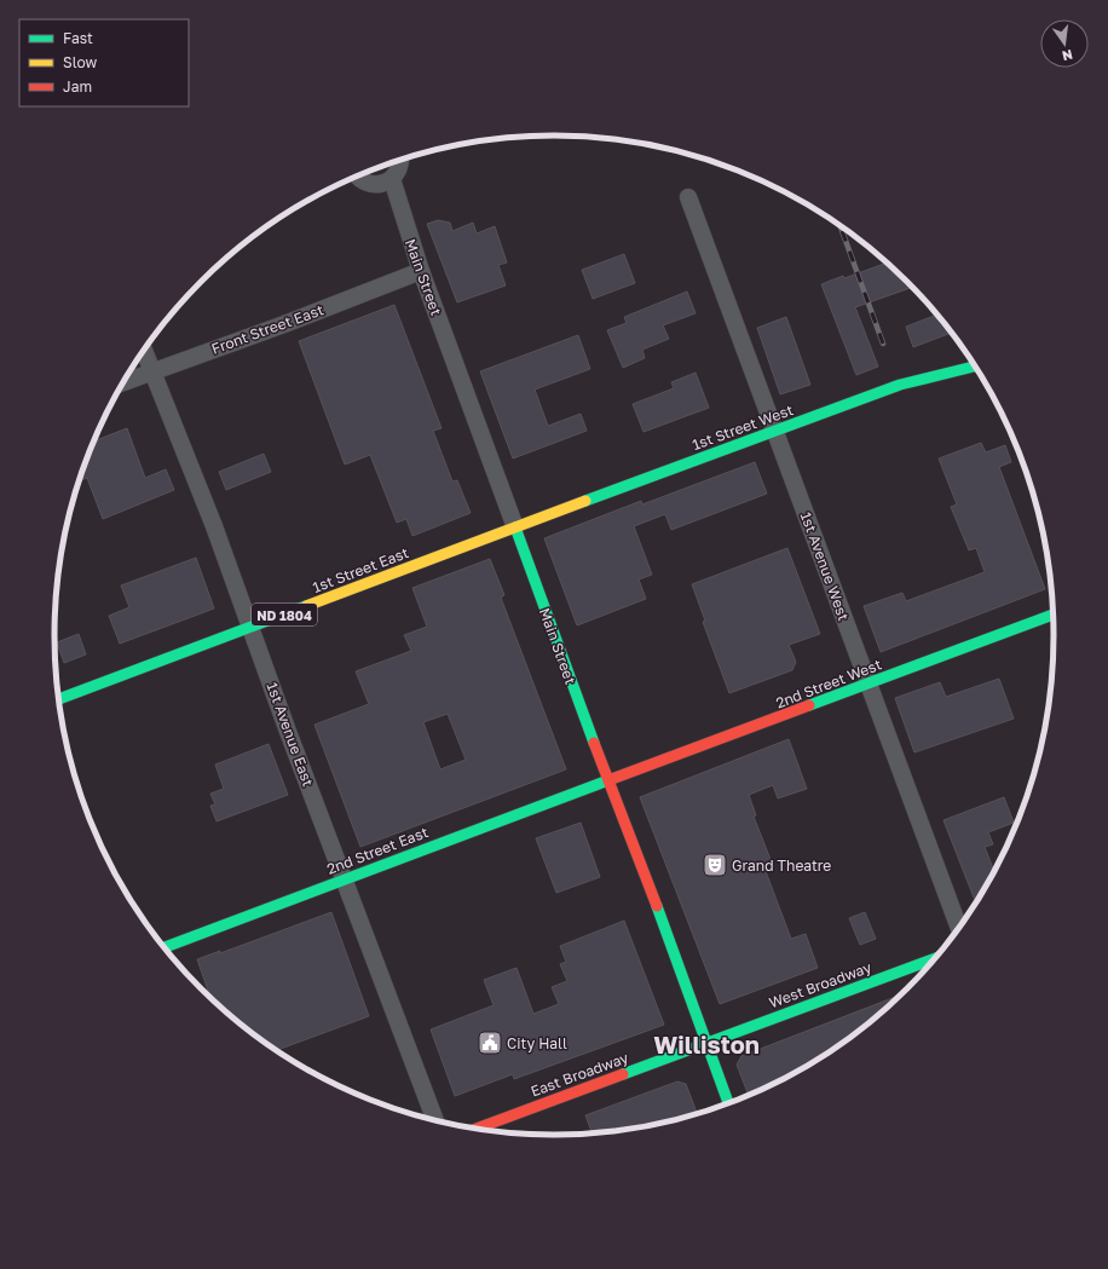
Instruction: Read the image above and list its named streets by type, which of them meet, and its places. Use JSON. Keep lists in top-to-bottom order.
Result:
{
  "streets": {
    "main road": [
      "Main Street",
      "1st Street West",
      "1st Street East",
      "ND 1804",
      "2nd Street West",
      "2nd Street East",
      "West Broadway",
      "East Broadway"
    ],
    "street": ["Front Street East", "1st Avenue West", "1st Avenue East"]
  },
  "crossings": [
    ["Main Street", "Front Street East"],
    ["Main Street", "1st Street West"],
    ["Main Street", "1st Street East"],
    ["Main Street", "2nd Street West"],
    ["Main Street", "2nd Street East"],
    ["Main Street", "West Broadway"],
    ["Main Street", "East Broadway"],
    ["Front Street East", "1st Avenue East"],
    ["1st Street West", "1st Avenue West"],
    ["1st Street West", "1st Street East"],
    ["1st Avenue West", "2nd Street West"],
    ["1st Street East", "1st Avenue East"],
    ["2nd Street West", "2nd Street East"],
    ["1st Avenue East", "2nd Street East"],
    ["West Broadway", "East Broadway"]
  ],
  "districts": ["Williston"],
  "places": {
    "theatre": ["Grand Theatre"],
    "public building": ["City Hall"]
  },
  "legend": ["Fast", "Slow", "Jam"],
  "north": "bottom"
}
